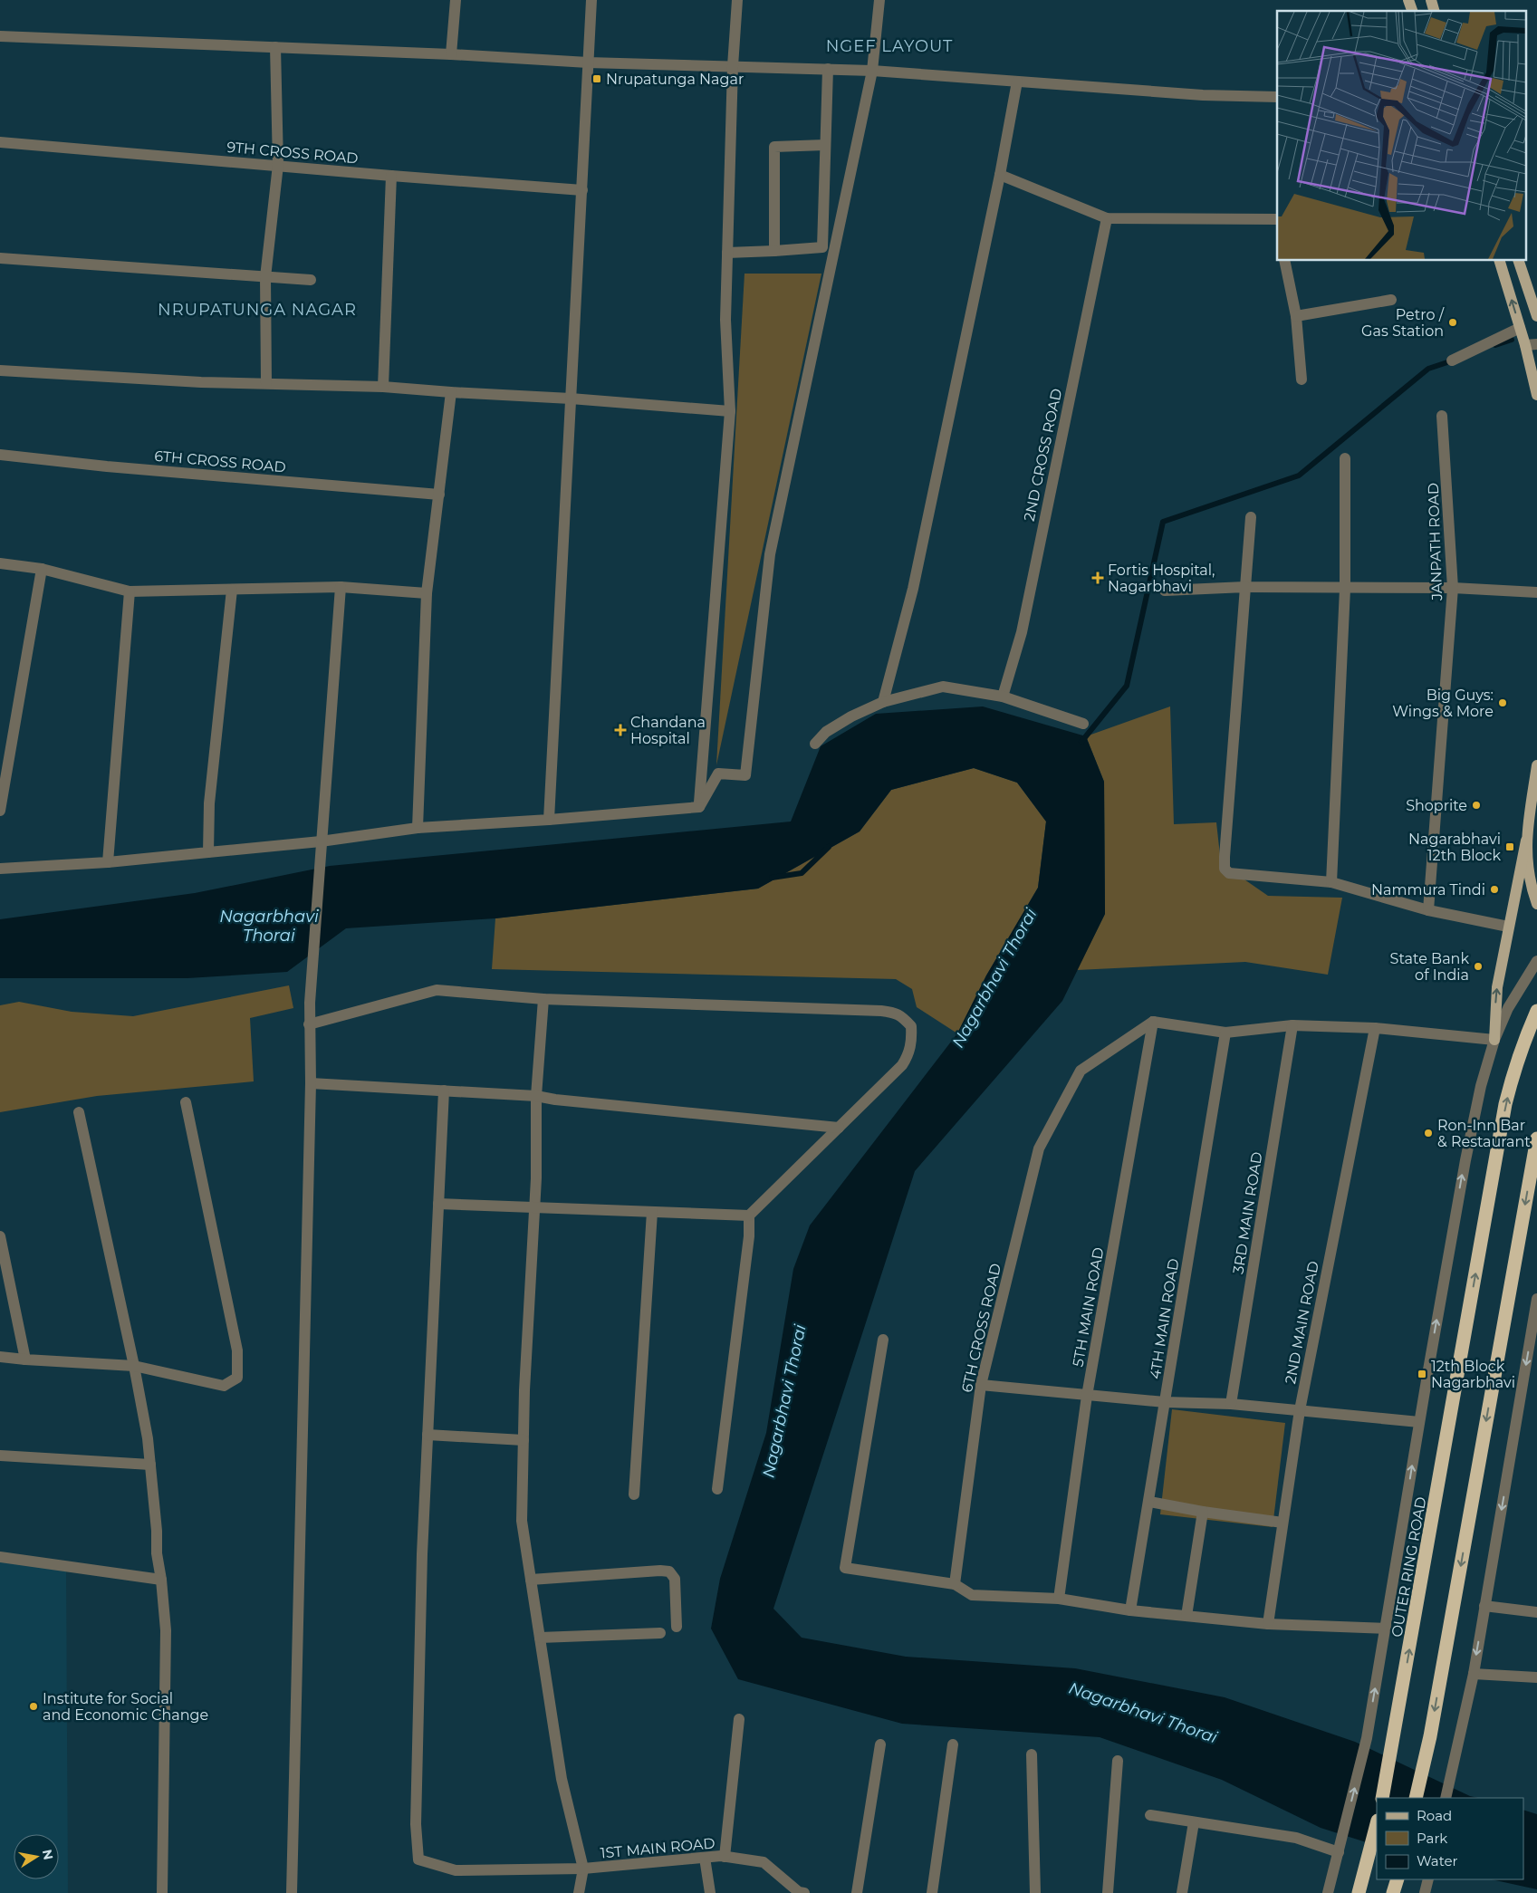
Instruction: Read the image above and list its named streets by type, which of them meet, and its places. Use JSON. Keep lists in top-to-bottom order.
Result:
{
  "streets": {
    "highway": ["OUTER RING ROAD"],
    "street": [
      "9TH CROSS ROAD",
      "2ND CROSS ROAD",
      "6TH CROSS ROAD",
      "JANPATH ROAD",
      "3RD MAIN ROAD",
      "5TH MAIN ROAD",
      "4TH MAIN ROAD",
      "2ND MAIN ROAD",
      "1ST MAIN ROAD"
    ]
  },
  "crossings": [
    ["6TH CROSS ROAD", "5TH MAIN ROAD"]
  ],
  "districts": ["NGEF LAYOUT", "NRUPATUNGA NAGAR"],
  "water": ["Nagarbhavi Thorai"],
  "places": {
    "transit": ["Nrupatunga Nagar", "Nagarabhavi 12th Block", "12th Block Nagarbhavi"],
    "other": [
      "Petro / Gas Station",
      "Big Guys: Wings & More",
      "Shoprite",
      "Nammura Tindi",
      "State Bank of India",
      "Ron-Inn Bar & Restaurant",
      "Institute for Social and Economic Change"
    ],
    "health": ["Fortis Hospital, Nagarbhavi", "Chandana Hospital"]
  },
  "legend": ["Road", "Park", "Water"],
  "north": "right"
}
